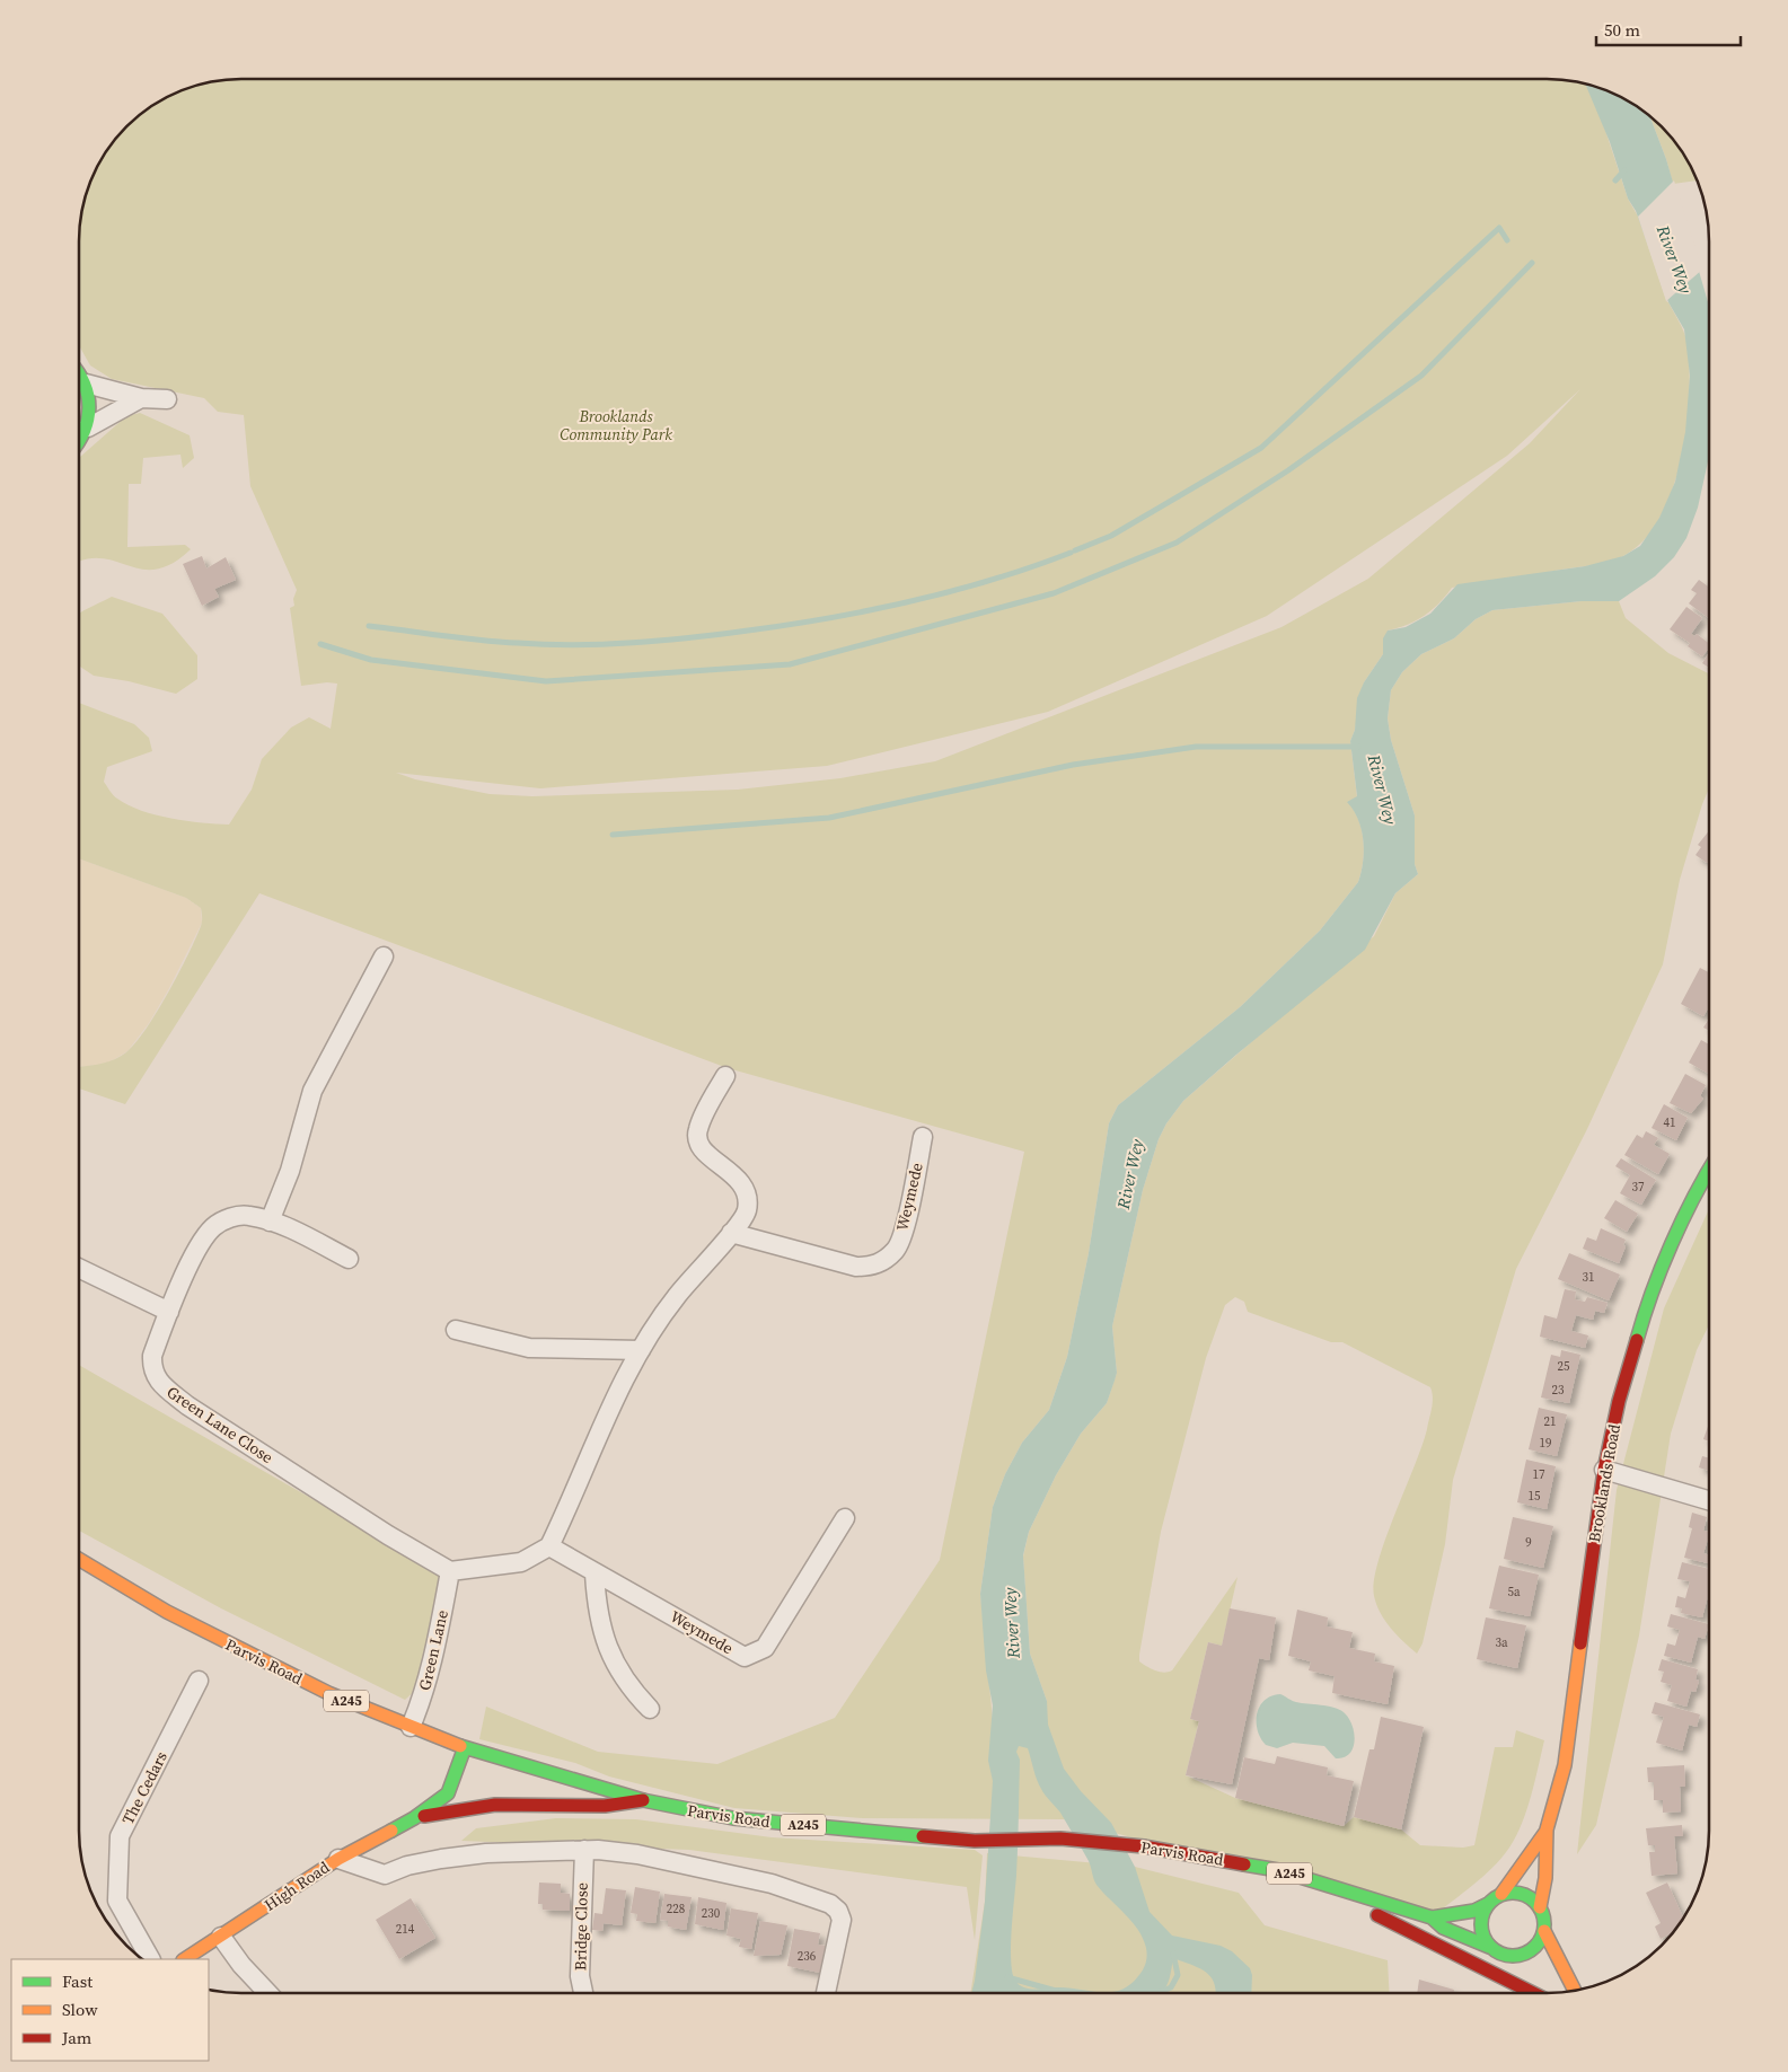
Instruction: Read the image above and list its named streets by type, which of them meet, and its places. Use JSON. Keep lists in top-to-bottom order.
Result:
{
  "streets": {
    "main road": [
      "Brooklands Road",
      "Parvis Road",
      "A245",
      "High Road"
    ],
    "street": [
      "Weymede",
      "Green Lane Close",
      "Green Lane",
      "The Cedars",
      "Bridge Close"
    ]
  },
  "crossings": [
    ["Green Lane Close", "Green Lane"],
    ["Green Lane", "Parvis Road"],
    ["Parvis Road", "A245"],
    ["Parvis Road", "High Road"]
  ],
  "water": ["River Wey"],
  "parks": ["Brooklands Community Park"],
  "house_numbers": [
    "41",
    "37",
    "31",
    "25",
    "23",
    "21",
    "19",
    "17",
    "15",
    "9",
    "5a",
    "3a",
    "228",
    "230",
    "214",
    "236"
  ],
  "legend": ["Fast", "Slow", "Jam"],
  "scale_bar": "50 m"
}
